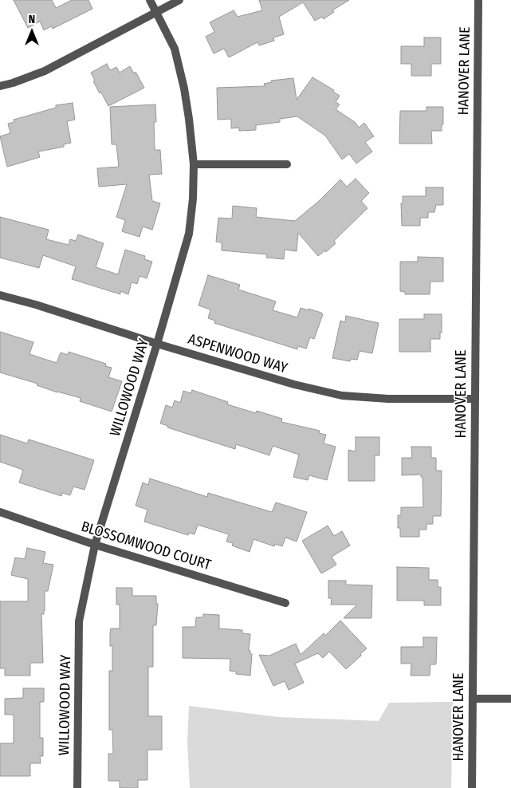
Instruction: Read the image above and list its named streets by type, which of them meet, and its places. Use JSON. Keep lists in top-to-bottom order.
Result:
{
  "streets": {
    "street": [
      "HANOVER LANE",
      "ASPENWOOD WAY",
      "WILLOWOOD WAY",
      "BLOSSOMWOOD COURT"
    ]
  },
  "crossings": [
    ["HANOVER LANE", "ASPENWOOD WAY"],
    ["ASPENWOOD WAY", "WILLOWOOD WAY"],
    ["WILLOWOOD WAY", "BLOSSOMWOOD COURT"]
  ],
  "north": "top"
}
